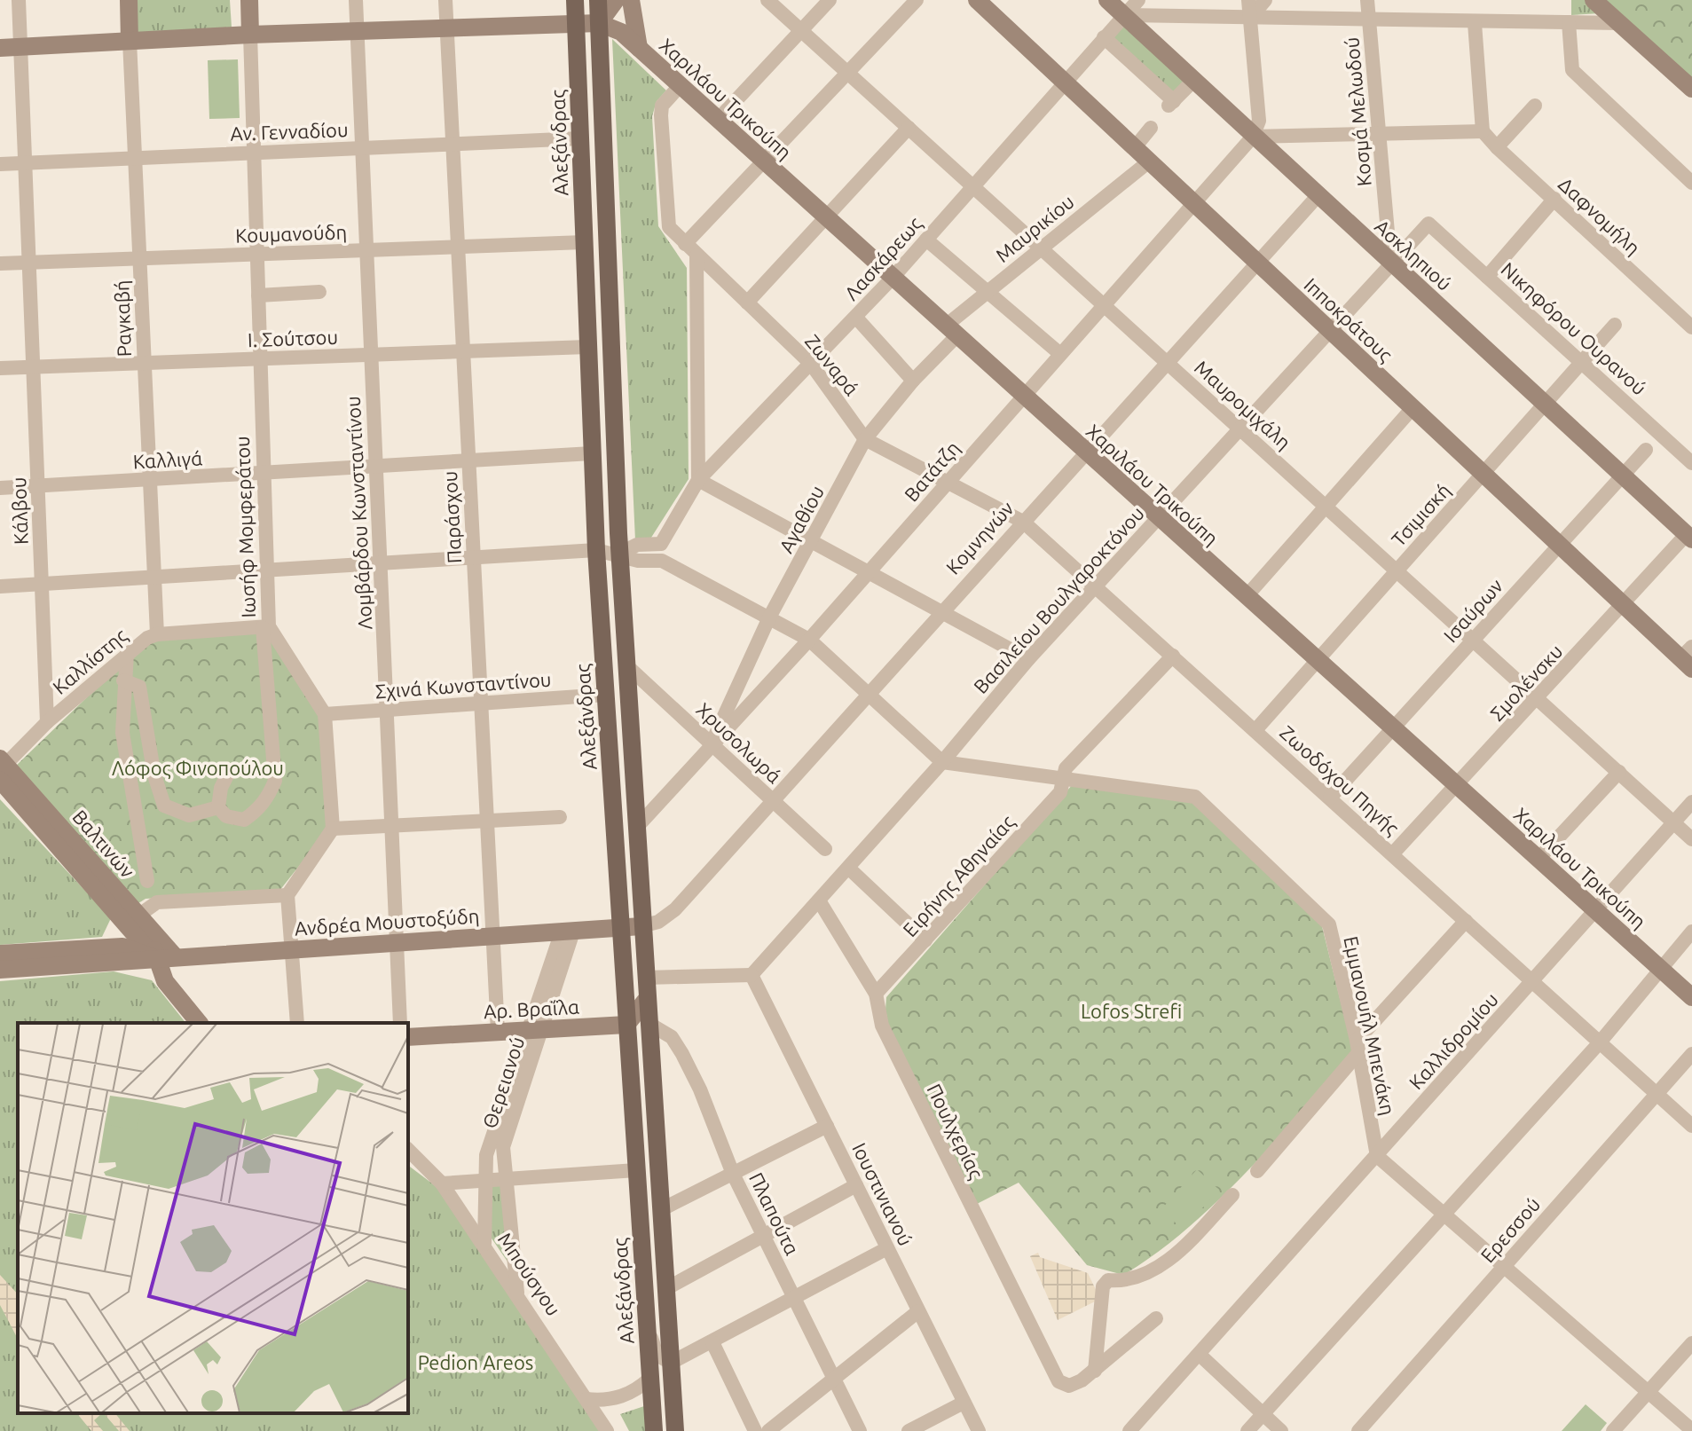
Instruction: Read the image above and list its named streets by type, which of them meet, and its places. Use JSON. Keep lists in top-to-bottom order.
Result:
{
  "streets": {
    "main road": ["Αλεξάνδρας"],
    "street": [
      "Χαριλάου Τρικούπη",
      "Κοσμά Μελωδού",
      "Αν. Γενναδίου",
      "Δαφνομήλη",
      "Μαυρικίου",
      "Κουμανούδη",
      "Ασκληπιού",
      "Λασκάρεως",
      "Ραγκαβή",
      "Ιπποκράτους",
      "Νικηφόρου Ουρανού",
      "Ι. Σούτσου",
      "Ζωναρά",
      "Μαυρομιχάλη",
      "Καλλιγά",
      "Βατάτζη",
      "Κάλβου",
      "Λομβάρδου Κωνσταντίνου",
      "Τσιμισκή",
      "Παράσχου",
      "Αγαθίου",
      "Ιωσήφ Μομφεράτου",
      "Κομνηνών",
      "Βασιλείου Βουλγαροκτόνου",
      "Ισαύρων",
      "Καλλίστης",
      "Σμολένσκυ",
      "Σχινά Κωνσταντίνου",
      "Χρυσολωρά",
      "Ζωοδόχου Πηγής",
      "Βαλτινών",
      "Ειρήνης Αθηναίας",
      "Ανδρέα Μουστοξύδη",
      "Αρ. Βραΐλα",
      "Εμμανουήλ Μπενάκη",
      "Καλλιδρομίου",
      "Θερειανού",
      "Πουλχερίας",
      "Ιουστινιανού",
      "Πλαπούτα",
      "Ερεσσού",
      "Μπούσγου"
    ]
  },
  "crossings": [
    ["Χαριλάου Τρικούπη", "Μαυρικίου"],
    ["Χαριλάου Τρικούπη", "Λασκάρεως"],
    ["Χαριλάου Τρικούπη", "Ζωναρά"],
    ["Χαριλάου Τρικούπη", "Βατάτζη"],
    ["Χαριλάου Τρικούπη", "Τσιμισκή"],
    ["Χαριλάου Τρικούπη", "Αγαθίου"],
    ["Χαριλάου Τρικούπη", "Κομνηνών"],
    ["Χαριλάου Τρικούπη", "Βασιλείου Βουλγαροκτόνου"],
    ["Χαριλάου Τρικούπη", "Ισαύρων"],
    ["Χαριλάου Τρικούπη", "Σμολένσκυ"],
    ["Χαριλάου Τρικούπη", "Καλλιδρομίου"],
    ["Κοσμά Μελωδού", "Ασκληπιού"],
    ["Κοσμά Μελωδού", "Βασιλείου Βουλγαροκτόνου"],
    ["Αν. Γενναδίου", "Αλεξάνδρας"],
    ["Αν. Γενναδίου", "Ραγκαβή"],
    ["Αν. Γενναδίου", "Κάλβου"],
    ["Αν. Γενναδίου", "Λομβάρδου Κωνσταντίνου"],
    ["Αν. Γενναδίου", "Παράσχου"],
    ["Αν. Γενναδίου", "Ιωσήφ Μομφεράτου"],
    ["Αλεξάνδρας", "Κουμανούδη"],
    ["Αλεξάνδρας", "Ι. Σούτσου"],
    ["Αλεξάνδρας", "Καλλιγά"],
    ["Αλεξάνδρας", "Κομνηνών"],
    ["Αλεξάνδρας", "Σχινά Κωνσταντίνου"],
    ["Αλεξάνδρας", "Ανδρέα Μουστοξύδη"],
    ["Αλεξάνδρας", "Αρ. Βραΐλα"],
    ["Μαυρικίου", "Ιπποκράτους"],
    ["Μαυρικίου", "Μαυρομιχάλη"],
    ["Μαυρικίου", "Αγαθίου"],
    ["Κουμανούδη", "Ραγκαβή"],
    ["Κουμανούδη", "Κάλβου"],
    ["Κουμανούδη", "Λομβάρδου Κωνσταντίνου"],
    ["Κουμανούδη", "Παράσχου"],
    ["Κουμανούδη", "Ιωσήφ Μομφεράτου"],
    ["Ασκληπιού", "Λασκάρεως"],
    ["Ασκληπιού", "Βατάτζη"],
    ["Ασκληπιού", "Τσιμισκή"],
    ["Ασκληπιού", "Κομνηνών"],
    ["Ασκληπιού", "Βασιλείου Βουλγαροκτόνου"],
    ["Ασκληπιού", "Ισαύρων"],
    ["Ασκληπιού", "Σμολένσκυ"],
    ["Λασκάρεως", "Ιπποκράτους"],
    ["Λασκάρεως", "Ζωναρά"],
    ["Λασκάρεως", "Μαυρομιχάλη"],
    ["Ραγκαβή", "Ι. Σούτσου"],
    ["Ραγκαβή", "Καλλιγά"],
    ["Ραγκαβή", "Καλλίστης"],
    ["Ιπποκράτους", "Βατάτζη"],
    ["Ιπποκράτους", "Τσιμισκή"],
    ["Ιπποκράτους", "Κομνηνών"],
    ["Ιπποκράτους", "Βασιλείου Βουλγαροκτόνου"],
    ["Ιπποκράτους", "Ισαύρων"],
    ["Ιπποκράτους", "Σμολένσκυ"],
    ["Νικηφόρου Ουρανού", "Τσιμισκή"],
    ["Νικηφόρου Ουρανού", "Βασιλείου Βουλγαροκτόνου"],
    ["Ι. Σούτσου", "Κάλβου"],
    ["Ι. Σούτσου", "Λομβάρδου Κωνσταντίνου"],
    ["Ι. Σούτσου", "Παράσχου"],
    ["Ι. Σούτσου", "Ιωσήφ Μομφεράτου"],
    ["Ζωναρά", "Βατάτζη"],
    ["Ζωναρά", "Αγαθίου"],
    ["Ζωναρά", "Ζωοδόχου Πηγής"],
    ["Μαυρομιχάλη", "Βατάτζη"],
    ["Μαυρομιχάλη", "Τσιμισκή"],
    ["Μαυρομιχάλη", "Κομνηνών"],
    ["Μαυρομιχάλη", "Βασιλείου Βουλγαροκτόνου"],
    ["Μαυρομιχάλη", "Ισαύρων"],
    ["Μαυρομιχάλη", "Σμολένσκυ"],
    ["Μαυρομιχάλη", "Καλλιδρομίου"],
    ["Καλλιγά", "Κάλβου"],
    ["Καλλιγά", "Λομβάρδου Κωνσταντίνου"],
    ["Καλλιγά", "Παράσχου"],
    ["Καλλιγά", "Ιωσήφ Μομφεράτου"],
    ["Βατάτζη", "Αγαθίου"],
    ["Βατάτζη", "Χρυσολωρά"],
    ["Βατάτζη", "Ζωοδόχου Πηγής"],
    ["Κάλβου", "Καλλίστης"],
    ["Λομβάρδου Κωνσταντίνου", "Σχινά Κωνσταντίνου"],
    ["Λομβάρδου Κωνσταντίνου", "Ανδρέα Μουστοξύδη"],
    ["Τσιμισκή", "Ζωοδόχου Πηγής"],
    ["Παράσχου", "Σχινά Κωνσταντίνου"],
    ["Παράσχου", "Ανδρέα Μουστοξύδη"],
    ["Παράσχου", "Αρ. Βραΐλα"],
    ["Αγαθίου", "Χρυσολωρά"],
    ["Ιωσήφ Μομφεράτου", "Καλλίστης"],
    ["Ιωσήφ Μομφεράτου", "Σχινά Κωνσταντίνου"],
    ["Κομνηνών", "Χρυσολωρά"],
    ["Κομνηνών", "Ζωοδόχου Πηγής"],
    ["Κομνηνών", "Ανδρέα Μουστοξύδη"],
    ["Βασιλείου Βουλγαροκτόνου", "Ζωοδόχου Πηγής"],
    ["Βασιλείου Βουλγαροκτόνου", "Εμμανουήλ Μπενάκη"],
    ["Βασιλείου Βουλγαροκτόνου", "Πουλχερίας"],
    ["Βασιλείου Βουλγαροκτόνου", "Ιουστινιανού"],
    ["Ισαύρων", "Ζωοδόχου Πηγής"],
    ["Καλλίστης", "Βαλτινών"],
    ["Σμολένσκυ", "Ζωοδόχου Πηγής"],
    ["Ζωοδόχου Πηγής", "Ειρήνης Αθηναίας"],
    ["Ζωοδόχου Πηγής", "Καλλιδρομίου"],
    ["Ζωοδόχου Πηγής", "Ερεσσού"],
    ["Βαλτινών", "Ανδρέα Μουστοξύδη"],
    ["Ειρήνης Αθηναίας", "Εμμανουήλ Μπενάκη"],
    ["Ειρήνης Αθηναίας", "Πουλχερίας"],
    ["Ανδρέα Μουστοξύδη", "Θερειανού"],
    ["Αρ. Βραΐλα", "Θερειανού"],
    ["Εμμανουήλ Μπενάκη", "Καλλιδρομίου"],
    ["Θερειανού", "Μπούσγου"]
  ],
  "parks": ["Λόφος Φινοπούλου", "Lofos Strefi", "Pedion Areos"]
}
